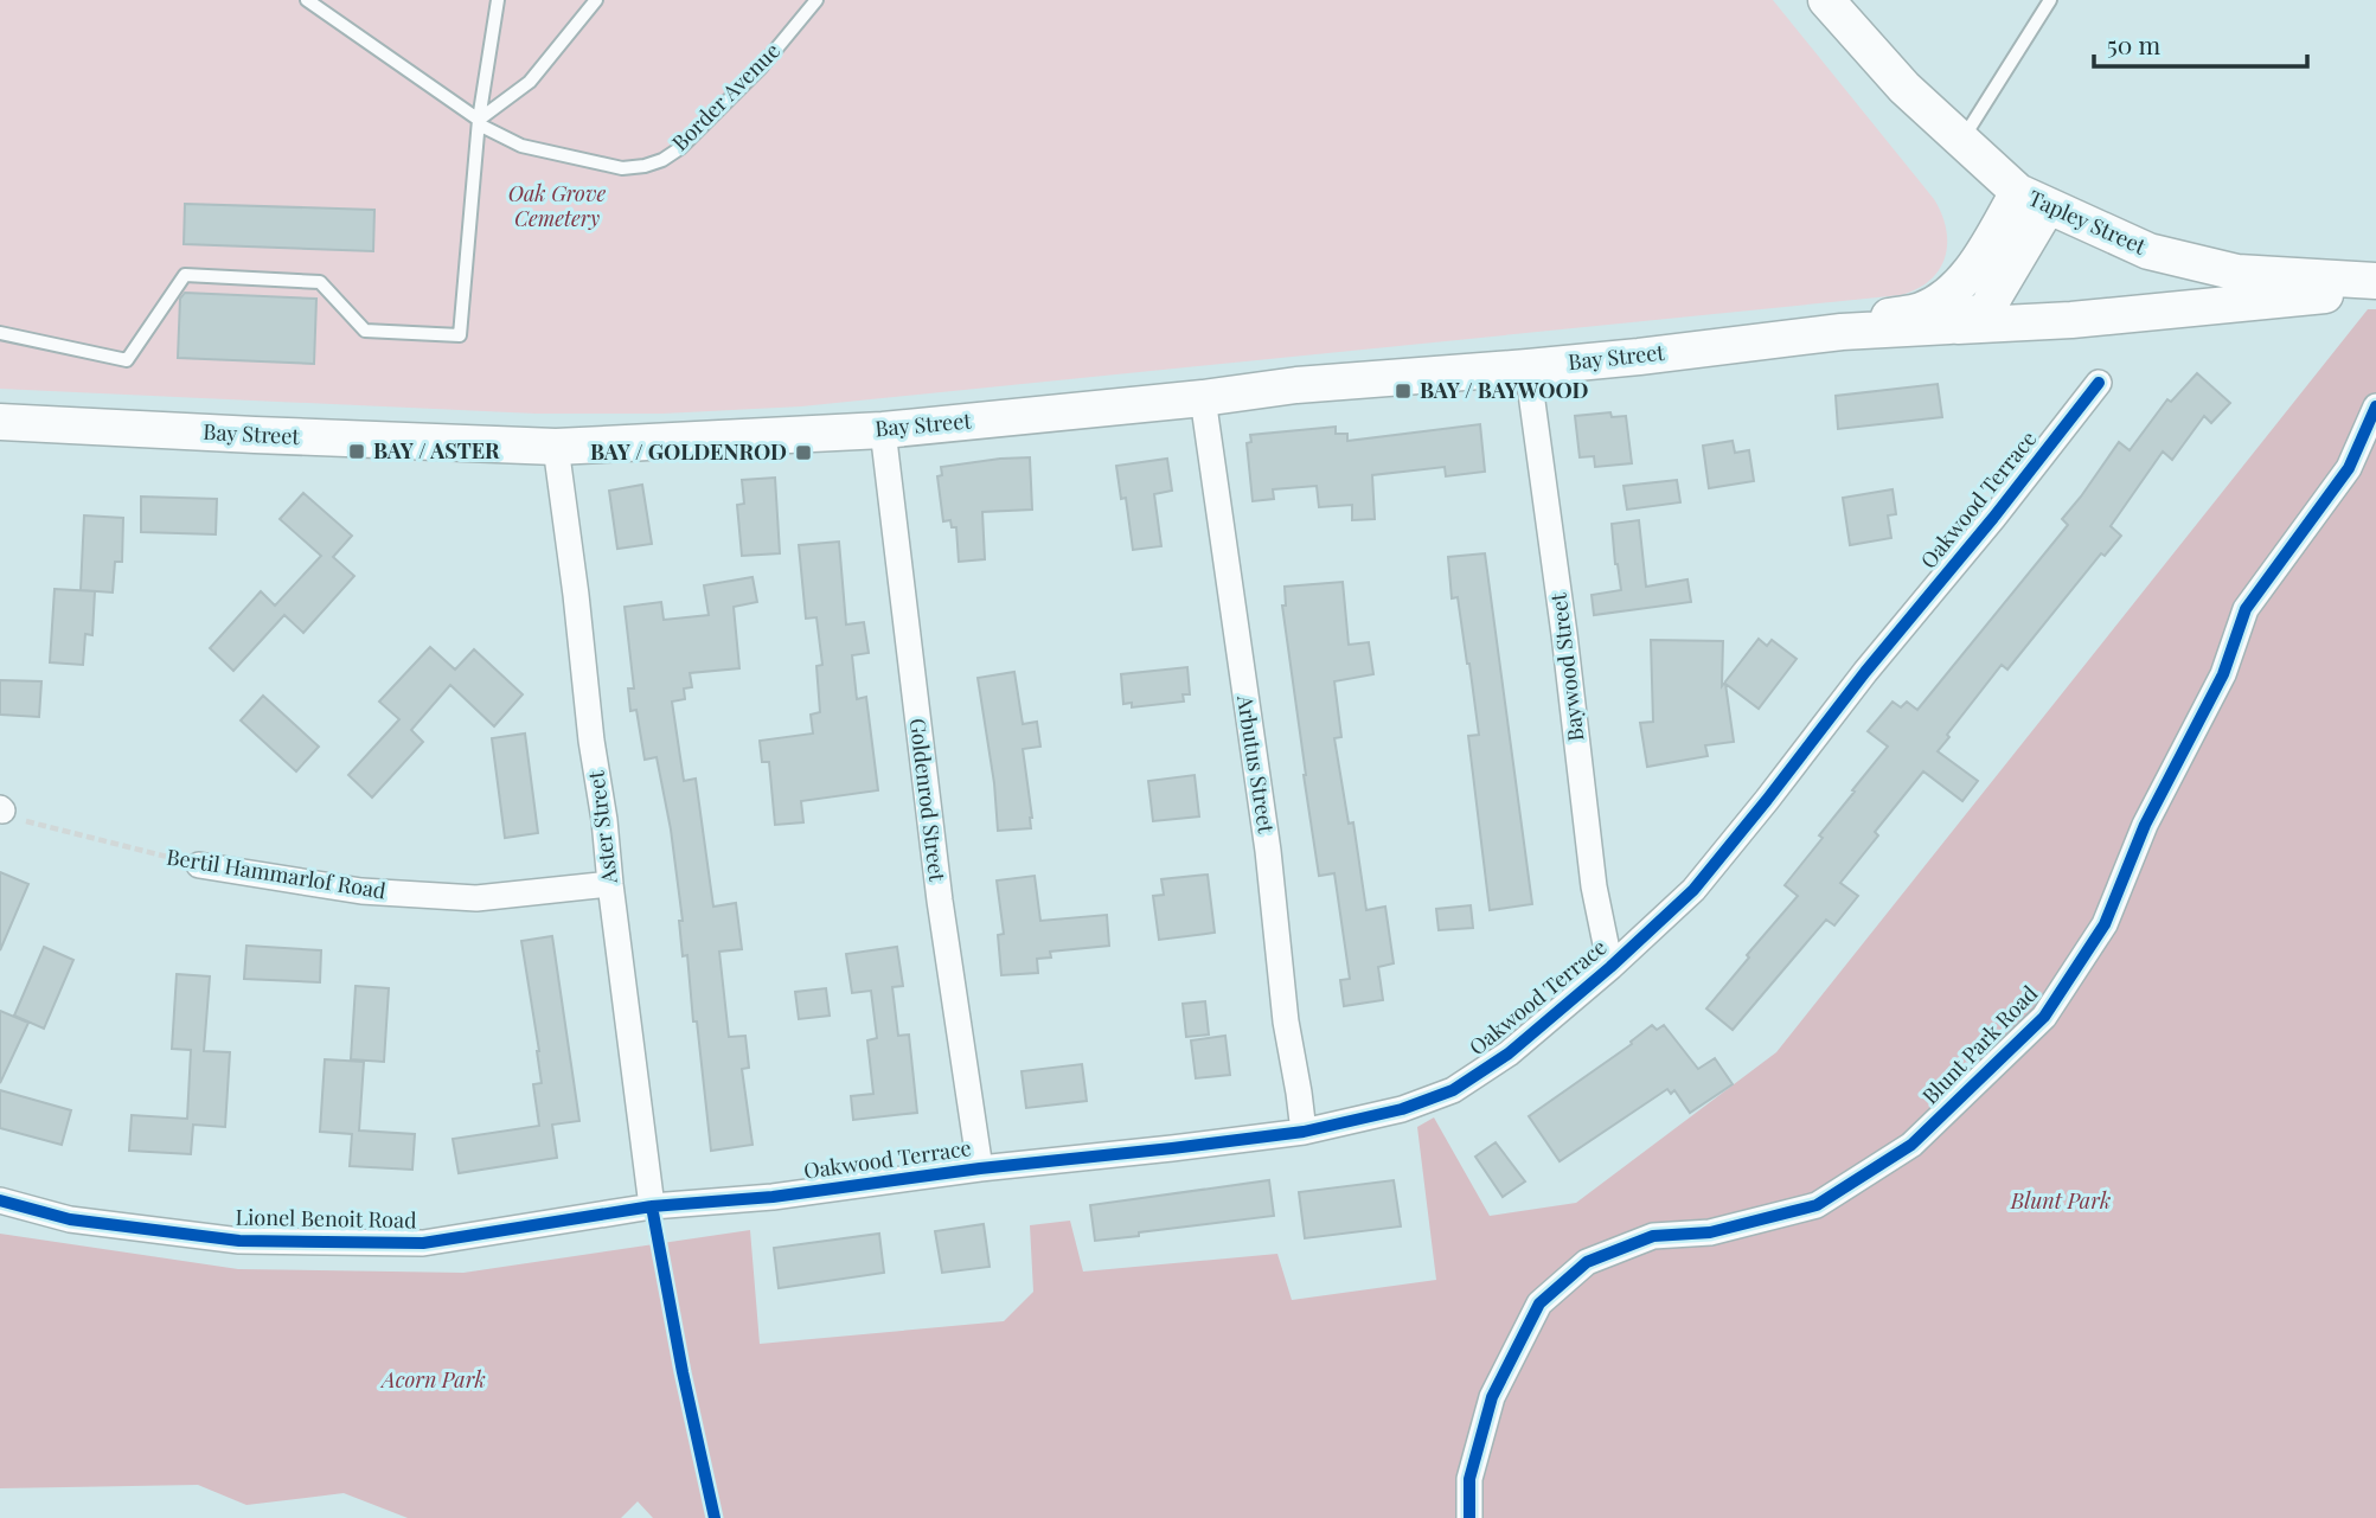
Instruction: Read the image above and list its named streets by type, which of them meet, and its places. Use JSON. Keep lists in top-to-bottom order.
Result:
{
  "streets": {
    "main road": ["Tapley Street", "Bay Street"],
    "street": [
      "Oakwood Terrace",
      "Baywood Street",
      "Arbutus Street",
      "Goldenrod Street",
      "Aster Street",
      "Bertil Hammarlof Road",
      "Blunt Park Road",
      "Lionel Benoit Road"
    ],
    "lane": ["Border Avenue"]
  },
  "crossings": [
    ["Tapley Street", "Bay Street"],
    ["Bay Street", "Baywood Street"],
    ["Bay Street", "Arbutus Street"],
    ["Bay Street", "Goldenrod Street"],
    ["Bay Street", "Aster Street"],
    ["Oakwood Terrace", "Baywood Street"],
    ["Oakwood Terrace", "Arbutus Street"],
    ["Oakwood Terrace", "Goldenrod Street"],
    ["Oakwood Terrace", "Aster Street"],
    ["Oakwood Terrace", "Lionel Benoit Road"],
    ["Aster Street", "Bertil Hammarlof Road"],
    ["Aster Street", "Lionel Benoit Road"]
  ],
  "parks": ["Oak Grove Cemetery", "Blunt Park", "Acorn Park"],
  "places": {
    "transit": ["BAY / BAYWOOD", "BAY / ASTER", "BAY / GOLDENROD"]
  },
  "scale_bar": "50 m"
}
